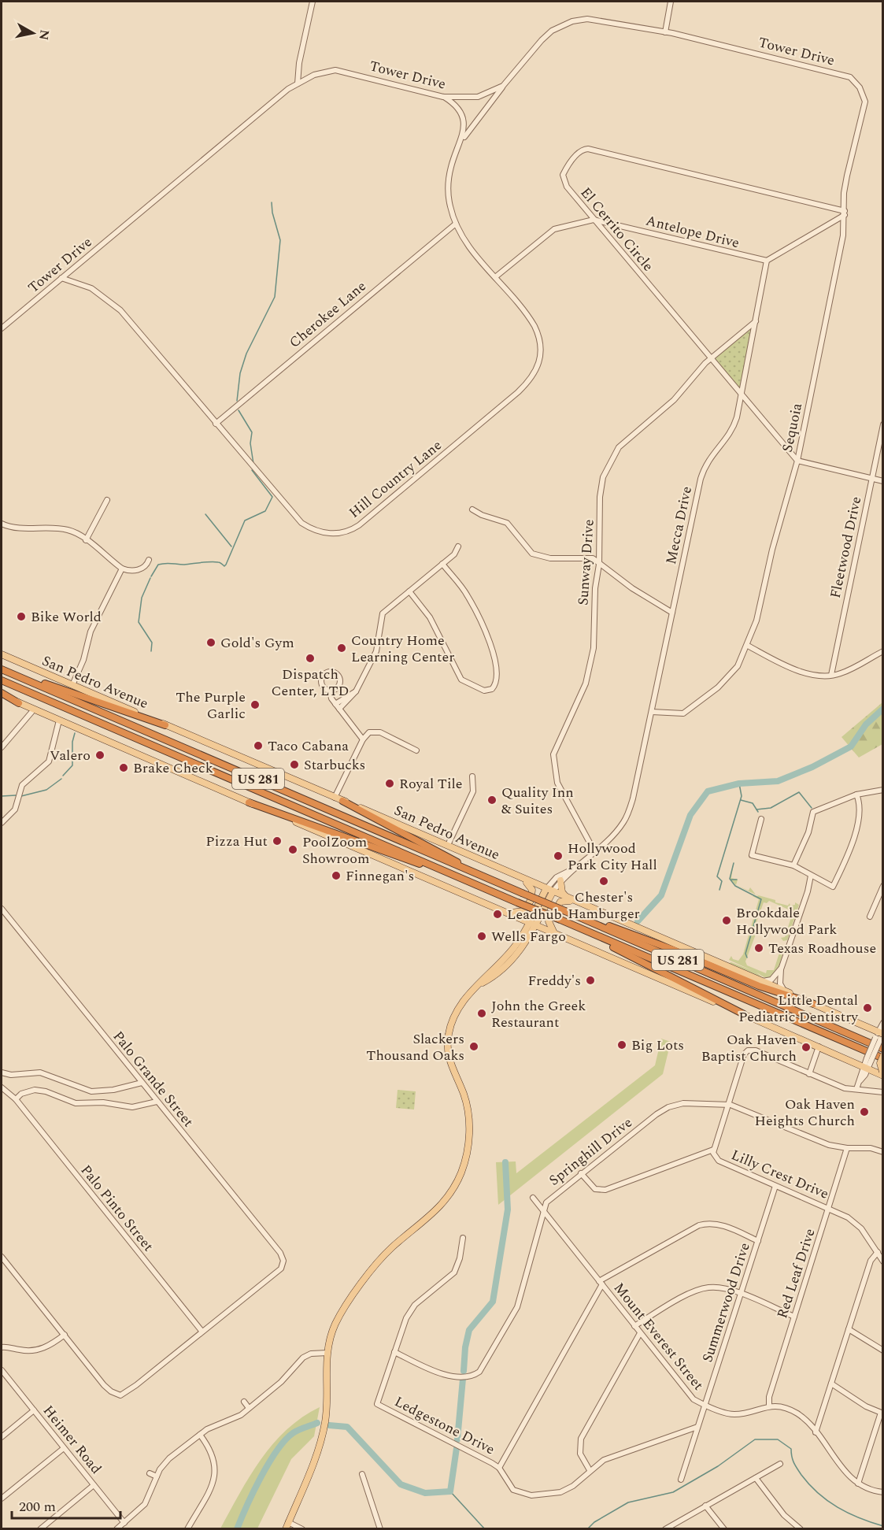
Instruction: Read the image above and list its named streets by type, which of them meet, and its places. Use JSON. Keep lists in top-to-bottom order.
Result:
{
  "streets": {
    "highway": ["US 281"],
    "main road": ["Mecca Drive", "San Pedro Avenue"],
    "street": [
      "Tower Drive",
      "El Cerrito Circle",
      "Antelope Drive",
      "Cherokee Lane",
      "Sequoia",
      "Hill Country Lane",
      "Fleetwood Drive",
      "Sunway Drive",
      "Palo Grande Street",
      "Springhill Drive",
      "Lilly Crest Drive",
      "Palo Pinto Street",
      "Red Leaf Drive",
      "Summerwood Drive",
      "Mount Everest Street",
      "Ledgestone Drive",
      "Heimer Road"
    ]
  },
  "crossings": [
    ["Tower Drive", "Sequoia"],
    ["Tower Drive", "Hill Country Lane"],
    ["El Cerrito Circle", "Antelope Drive"],
    ["El Cerrito Circle", "Sequoia"],
    ["El Cerrito Circle", "Mecca Drive"],
    ["El Cerrito Circle", "Sunway Drive"],
    ["Antelope Drive", "Hill Country Lane"],
    ["Antelope Drive", "Mecca Drive"],
    ["Cherokee Lane", "Hill Country Lane"],
    ["Sequoia", "Mecca Drive"],
    ["Mecca Drive", "Sunway Drive"],
    ["Mecca Drive", "San Pedro Avenue"],
    ["San Pedro Avenue", "US 281"],
    ["Palo Grande Street", "Palo Pinto Street"],
    ["Springhill Drive", "Lilly Crest Drive"],
    ["Springhill Drive", "Red Leaf Drive"],
    ["Springhill Drive", "Mount Everest Street"],
    ["Springhill Drive", "Ledgestone Drive"],
    ["Lilly Crest Drive", "Red Leaf Drive"],
    ["Lilly Crest Drive", "Summerwood Drive"],
    ["Red Leaf Drive", "Mount Everest Street"],
    ["Summerwood Drive", "Mount Everest Street"],
    ["Summerwood Drive", "Ledgestone Drive"]
  ],
  "places": [
    "Bike World",
    "Gold's Gym",
    "Country Home Learning Center",
    "Dispatch Center, LTD",
    "The Purple Garlic",
    "Taco Cabana",
    "Valero",
    "Starbucks",
    "Brake Check",
    "Royal Tile",
    "Quality Inn & Suites",
    "Pizza Hut",
    "PoolZoom Showroom",
    "Hollywood Park City Hall",
    "Finnegan's",
    "Chester's Hamburger",
    "Leadhub",
    "Brookdale Hollywood Park",
    "Wells Fargo",
    "Texas Roadhouse",
    "Freddy's",
    "Little Dental Pediatric Dentistry",
    "John the Greek Restaurant",
    "Big Lots",
    "Slackers Thousand Oaks",
    "Oak Haven Baptist Church",
    "Oak Haven Heights Church"
  ],
  "scale_bar": "200 m",
  "north": "right"
}
